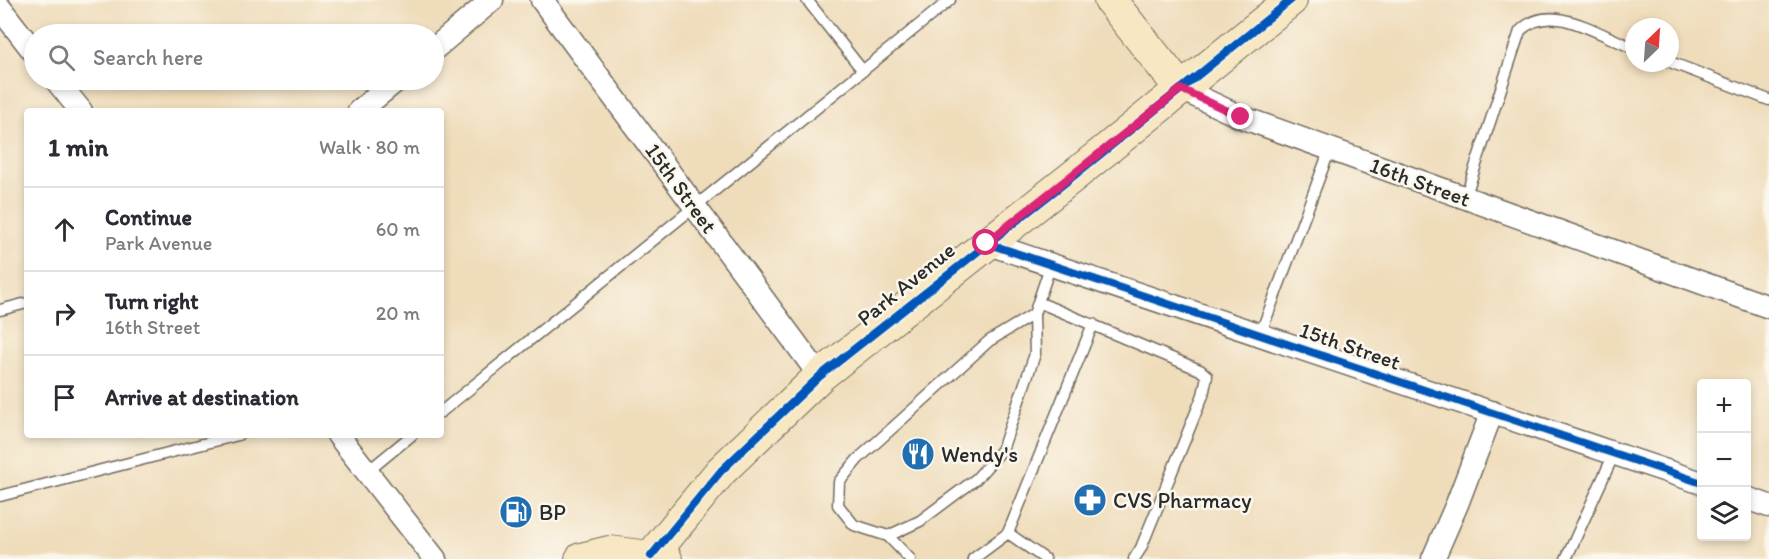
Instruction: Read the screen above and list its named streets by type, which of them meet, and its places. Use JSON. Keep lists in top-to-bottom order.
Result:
{
  "streets": {
    "street": ["16th Street", "15th Street", "Park Avenue"]
  },
  "crossings": [
    ["16th Street", "Park Avenue"],
    ["15th Street", "Park Avenue"]
  ],
  "places": {
    "restaurant": ["Wendy's"],
    "pharmacy": ["CVS Pharmacy"],
    "fuel station": ["BP"]
  },
  "north": "top right",
  "page": {
    "search": "Search here",
    "heading": ["1 min", "Walk · 80 m"],
    "list": [
      ["Continue", "Park Avenue", "60 m"],
      ["Turn right", "16th Street", "20 m"],
      "Arrive at destination"
    ],
    "map_buttons": ["+", "−"]
  }
}
